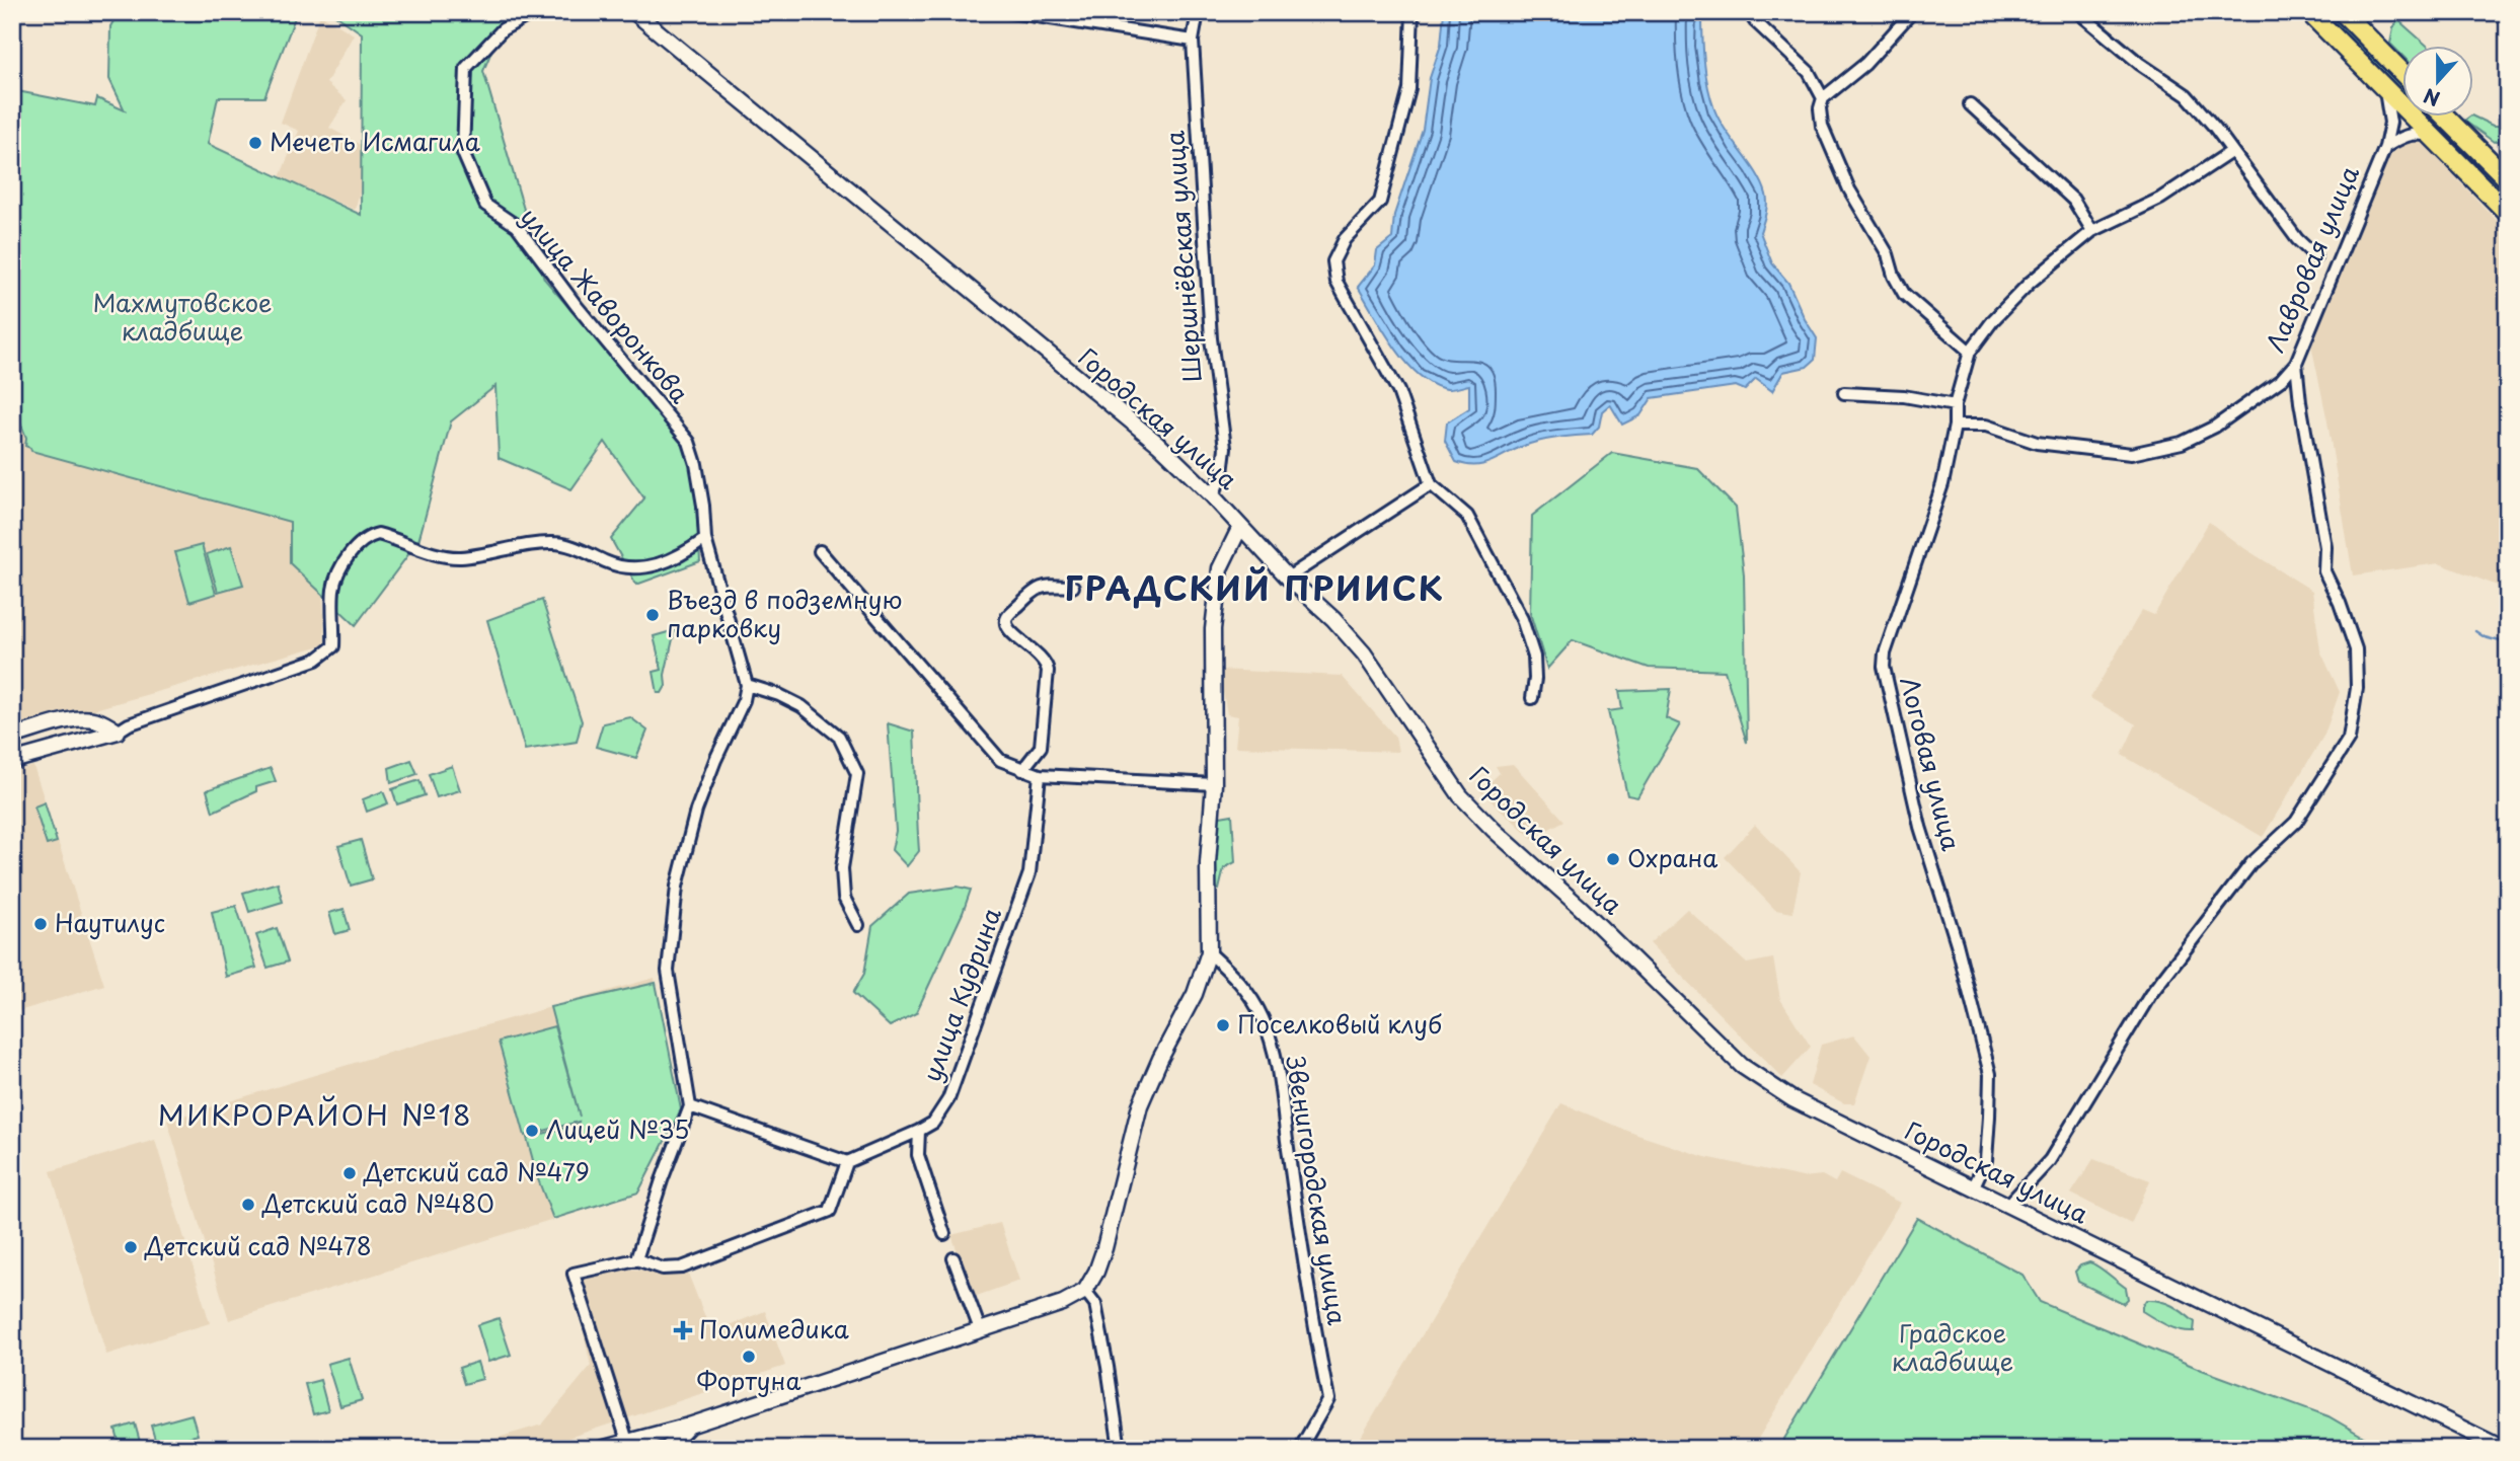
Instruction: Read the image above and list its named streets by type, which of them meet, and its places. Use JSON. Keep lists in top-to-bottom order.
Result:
{
  "streets": {
    "street": [
      "Шершнёвская улица",
      "Лавровая улица",
      "улица Жаворонкова",
      "Городская улица",
      "Логовая улица",
      "улица Кудрина",
      "Звенигородская улица"
    ]
  },
  "crossings": [
    ["Шершнёвская улица", "Городская улица"],
    ["Лавровая улица", "Логовая улица"],
    ["Городская улица", "Логовая улица"]
  ],
  "districts": ["ГРАДСКИЙ ПРИИСК", "МИКРОРАЙОН №18"],
  "parks": ["Махмутовское кладбище", "Градское кладбище"],
  "places": {
    "other": [
      "Мечеть Исмагила",
      "Въезд в подземную парковку",
      "Охрана",
      "Наутилус",
      "Поселковый клуб",
      "Лицей №35",
      "Детский сад №479",
      "Детский сад №480",
      "Детский сад №478",
      "Фортуна"
    ],
    "health": ["Полимедика"]
  },
  "north": "bottom"
}
